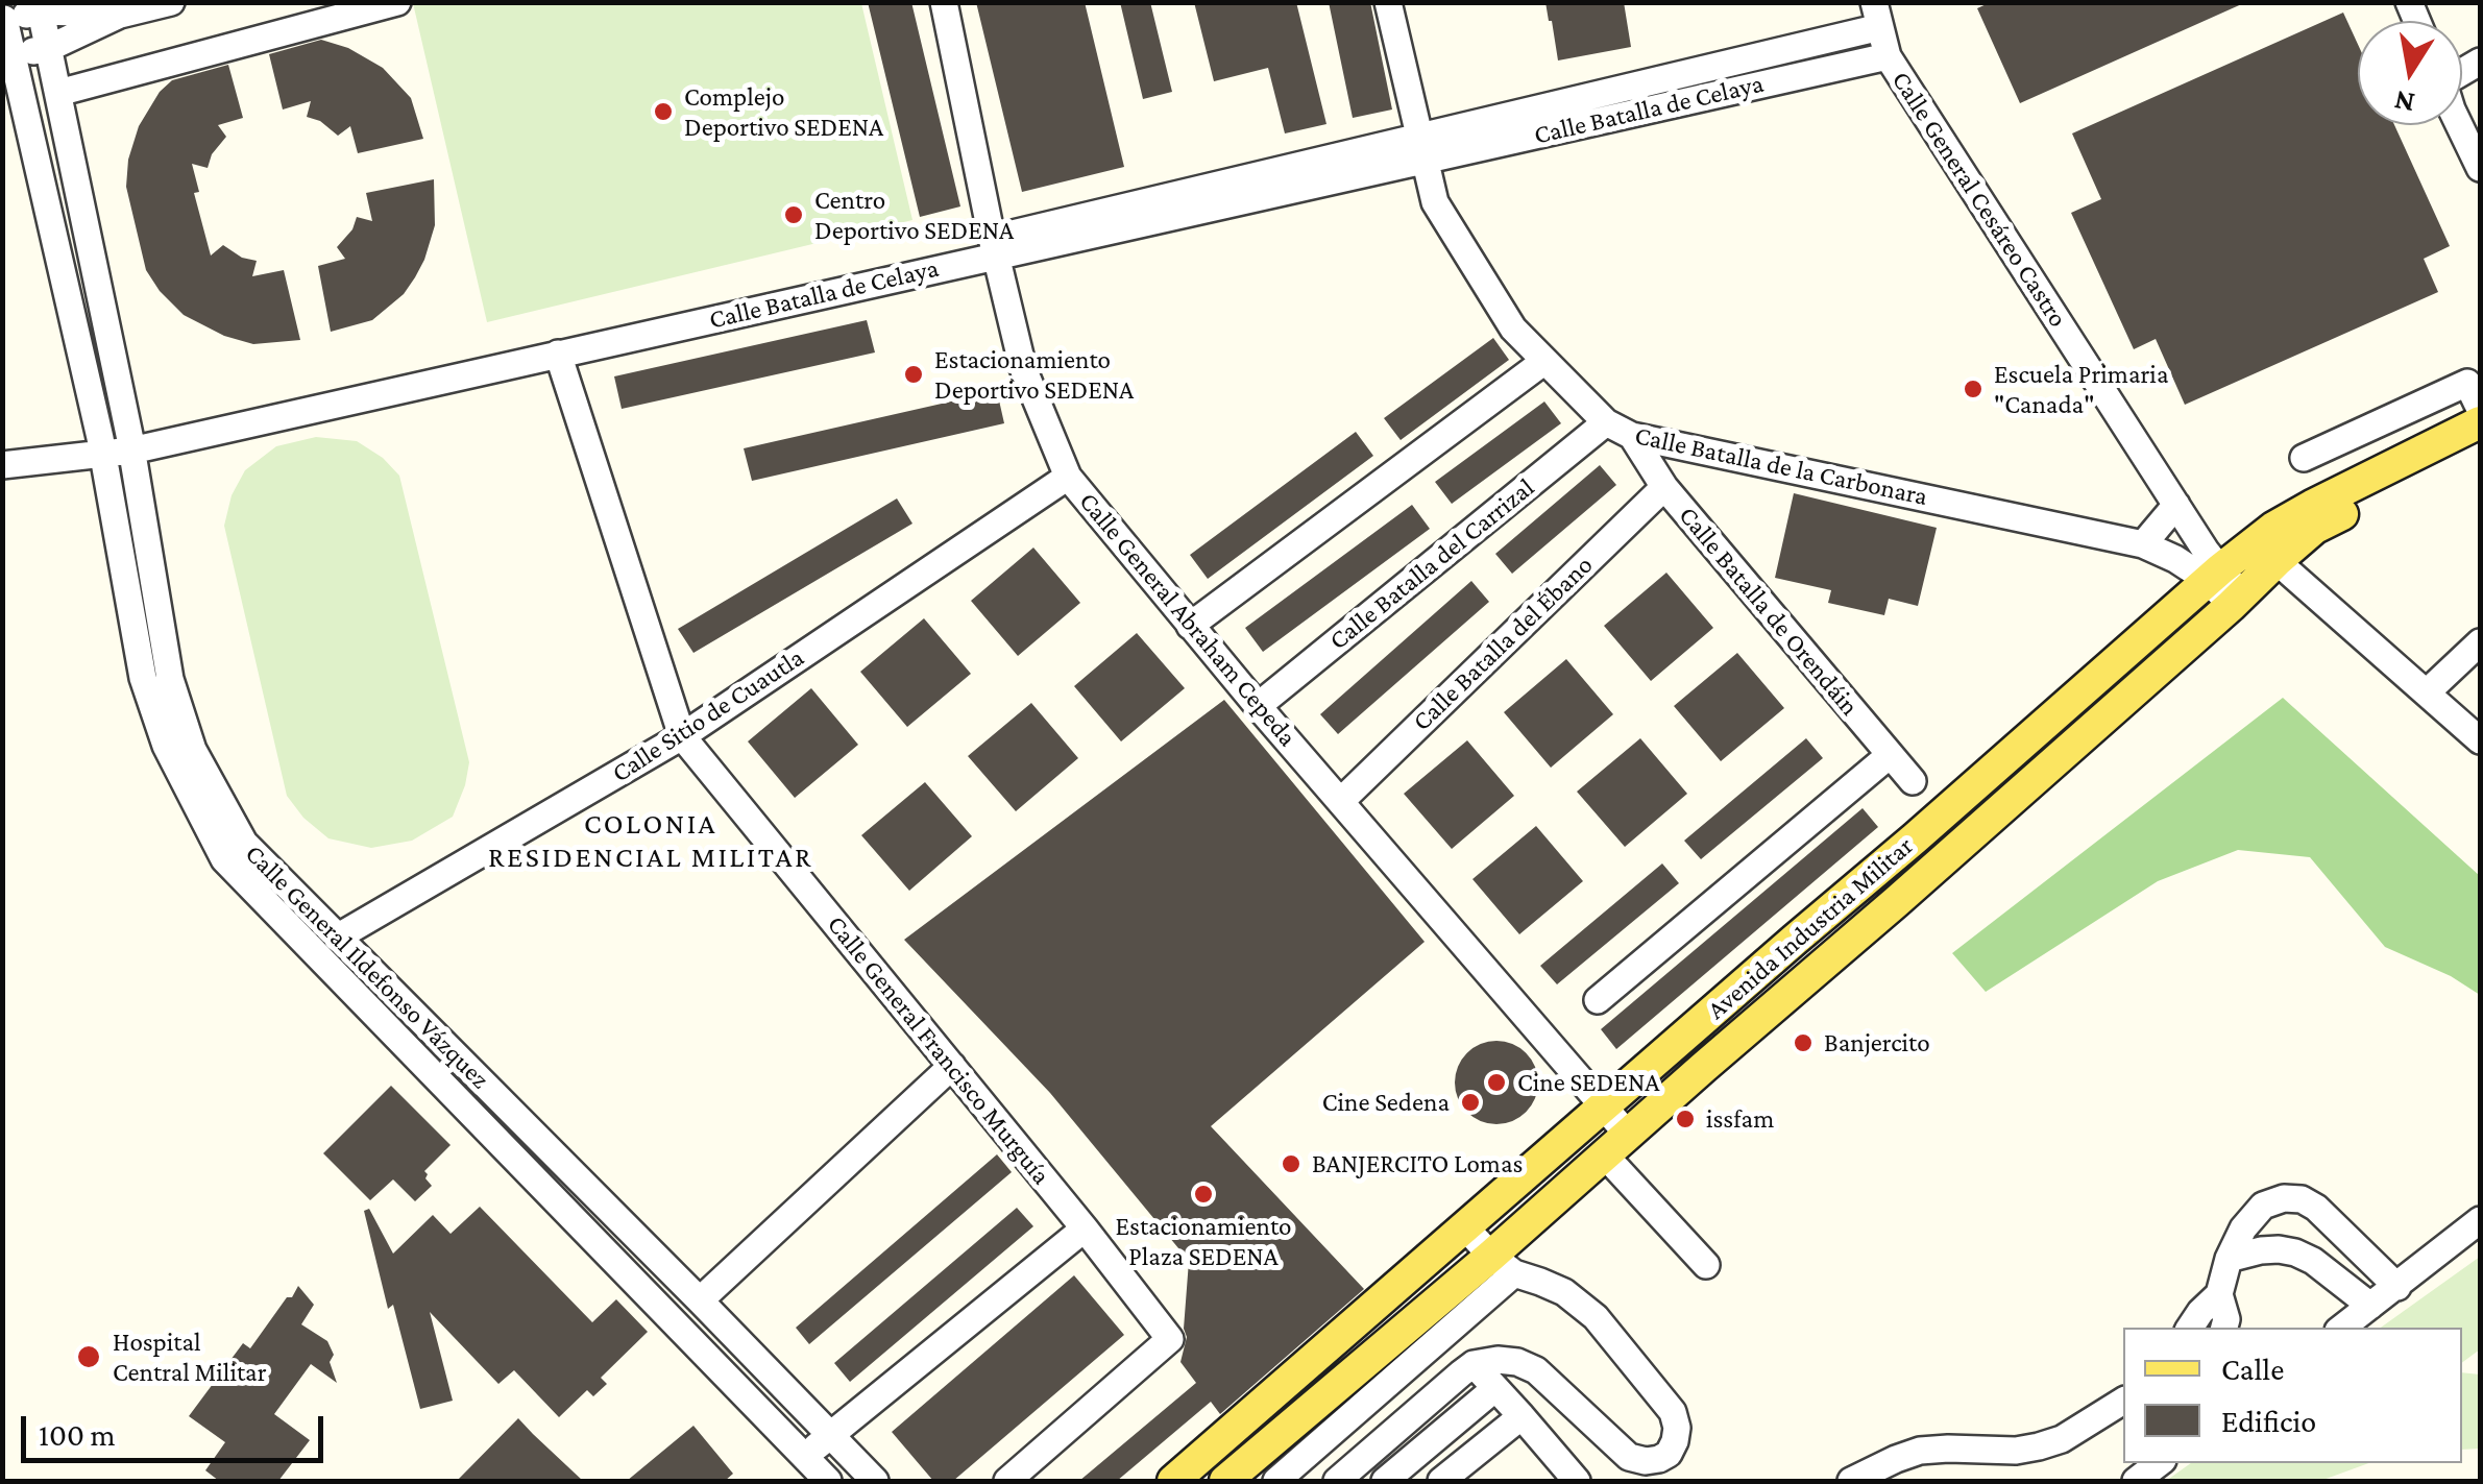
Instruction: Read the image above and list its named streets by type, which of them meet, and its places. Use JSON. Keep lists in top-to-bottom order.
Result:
{
  "streets": {
    "main road": ["Avenida Industria Militar"],
    "street": [
      "Calle Batalla de Celaya",
      "Calle General Cesáreo Castro",
      "Calle Batalla de la Carbonara",
      "Calle Batalla del Carrizal",
      "Calle Batalla de Orendáin",
      "Calle General Abraham Cepeda",
      "Calle Batalla del Ébano",
      "Calle Sitio de Cuautla",
      "Calle General Ildefonso Vázquez",
      "Calle General Francisco Murguía"
    ]
  },
  "crossings": [
    ["Calle Batalla de Celaya", "Calle General Cesáreo Castro"],
    ["Calle Batalla de Celaya", "Calle Batalla de la Carbonara"],
    ["Calle Batalla de Celaya", "Calle General Abraham Cepeda"],
    ["Calle Batalla de Celaya", "Calle General Ildefonso Vázquez"],
    ["Calle Batalla de Celaya", "Calle General Francisco Murguía"],
    ["Calle General Cesáreo Castro", "Calle Batalla de la Carbonara"],
    ["Calle General Cesáreo Castro", "Avenida Industria Militar"],
    ["Calle Batalla de la Carbonara", "Calle Batalla del Carrizal"],
    ["Calle Batalla de la Carbonara", "Calle Batalla de Orendáin"],
    ["Calle Batalla de la Carbonara", "Avenida Industria Militar"],
    ["Calle Batalla del Carrizal", "Calle General Abraham Cepeda"],
    ["Calle Batalla de Orendáin", "Calle Batalla del Ébano"],
    ["Calle General Abraham Cepeda", "Calle Batalla del Ébano"],
    ["Calle General Abraham Cepeda", "Calle Sitio de Cuautla"],
    ["Calle General Abraham Cepeda", "Avenida Industria Militar"],
    ["Calle Sitio de Cuautla", "Calle General Ildefonso Vázquez"],
    ["Calle Sitio de Cuautla", "Calle General Francisco Murguía"]
  ],
  "districts": ["COLONIA RESIDENCIAL MILITAR"],
  "places": [
    "Complejo Deportivo SEDENA",
    "Centro Deportivo SEDENA",
    "Estacionamiento Deportivo SEDENA",
    "Escuela Primaria \"Canada\"",
    "Banjercito",
    "Cine SEDENA",
    "Cine Sedena",
    "issfam",
    "BANJERCITO Lomas",
    "Estacionamiento Plaza SEDENA",
    "Hospital Central Militar"
  ],
  "legend": ["Calle", "Edificio"],
  "scale_bar": "100 m",
  "north": "bottom"
}
